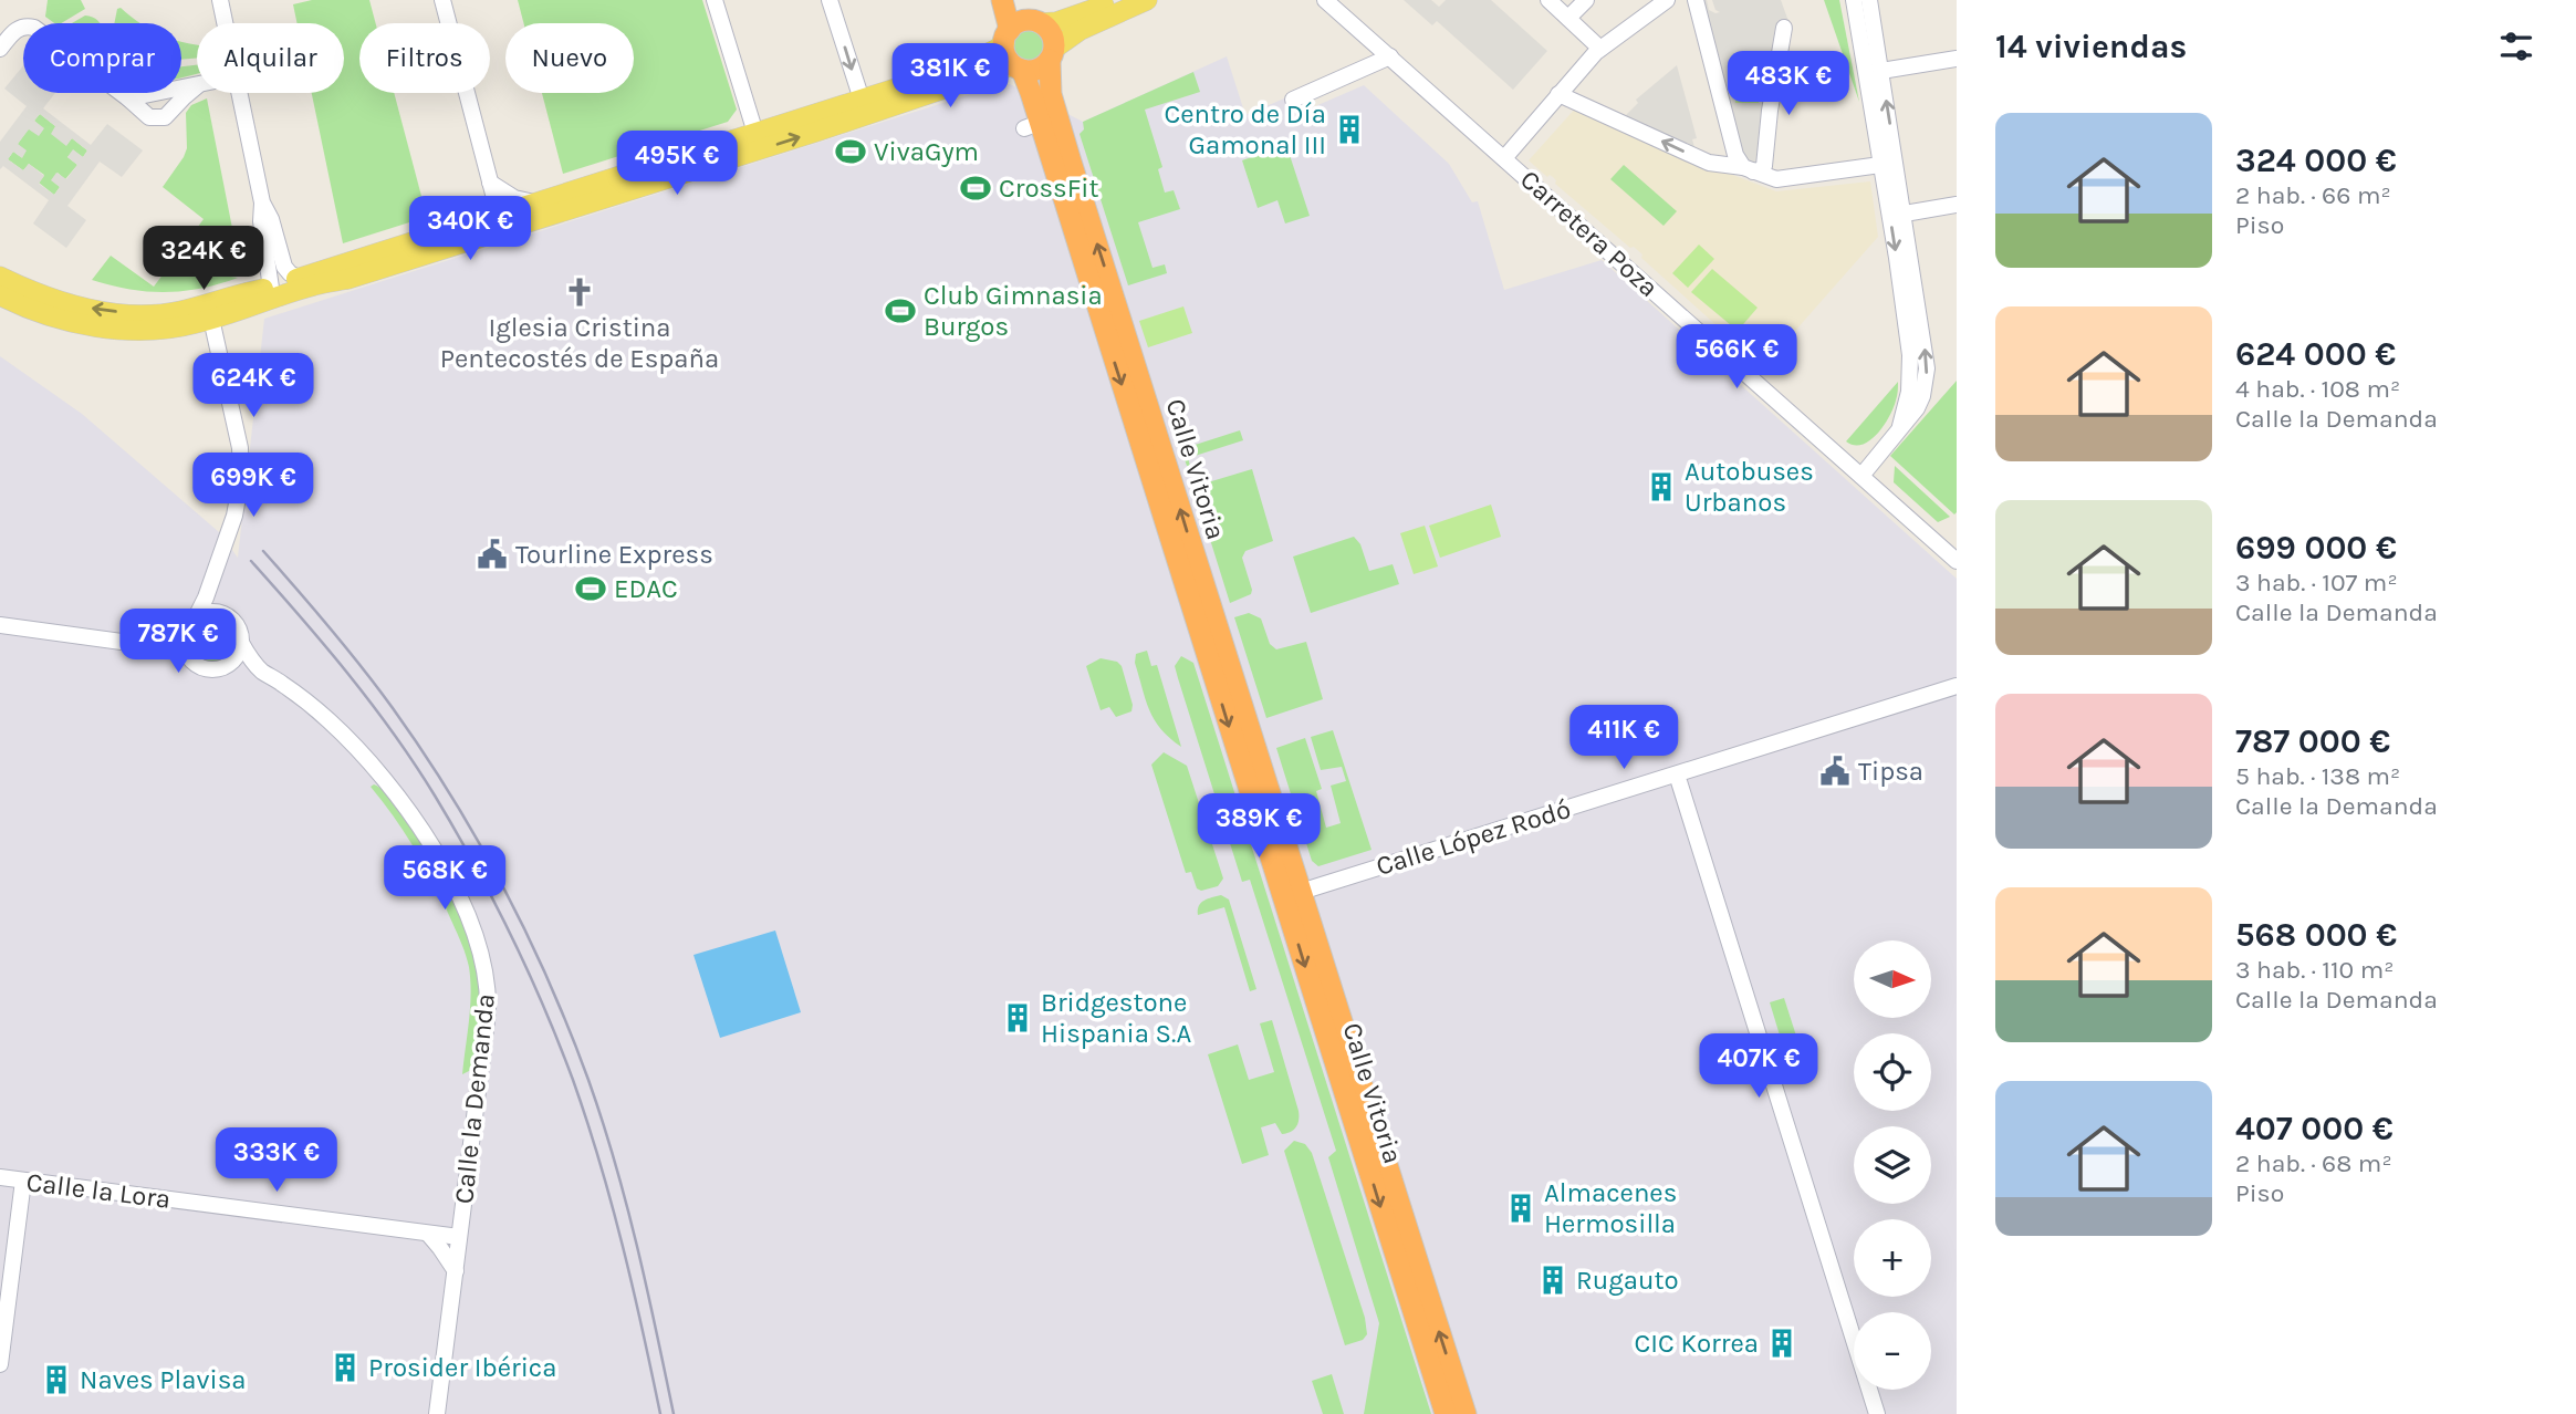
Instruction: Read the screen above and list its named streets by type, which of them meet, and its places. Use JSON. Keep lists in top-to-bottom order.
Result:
{
  "streets": {
    "highway": ["Calle Vitoria"],
    "street": [
      "Carretera Poza",
      "Calle López Rodó",
      "Calle la Demanda",
      "Calle la Lora"
    ]
  },
  "crossings": [
    ["Calle Vitoria", "Calle López Rodó"],
    ["Calle la Demanda", "Calle la Lora"]
  ],
  "places": {
    "building": [
      "Centro de Día Gamonal III",
      "Autobuses Urbanos",
      "Bridgestone Hispania S.A",
      "Almacenes Hermosilla",
      "Rugauto",
      "CIC Korrea",
      "Prosider Ibérica",
      "Naves Plavisa"
    ],
    "sports": [
      "VivaGym",
      "CrossFit",
      "Club Gimnasia Burgos",
      "EDAC"
    ],
    "church": ["Iglesia Cristina Pentecostés de España"],
    "public building": ["Tourline Express", "Tipsa"]
  },
  "north": "right",
  "page": {
    "heading": "14 viviendas",
    "chip": [
      "Comprar",
      "Alquilar",
      "Filtros",
      "Nuevo"
    ],
    "price": [
      "381K €",
      "483K €",
      "495K €",
      "340K €",
      "324K €",
      "566K €",
      "624K €",
      "699K €",
      "787K €",
      "411K €",
      "389K €",
      "568K €",
      "407K €",
      "333K €"
    ],
    "list": [
      {
        "name": "324 000 €",
        "note": "2 hab. · 66 m² · Piso"
      },
      {
        "name": "624 000 €",
        "note": "4 hab. · 108 m² · Calle la Demanda"
      },
      {
        "name": "699 000 €",
        "note": "3 hab. · 107 m² · Calle la Demanda"
      },
      {
        "name": "787 000 €",
        "note": "5 hab. · 138 m² · Calle la Demanda"
      },
      {
        "name": "568 000 €",
        "note": "3 hab. · 110 m² · Calle la Demanda"
      },
      {
        "name": "407 000 €",
        "note": "2 hab. · 68 m² · Piso"
      }
    ],
    "map_buttons": ["+", "−"]
  }
}
